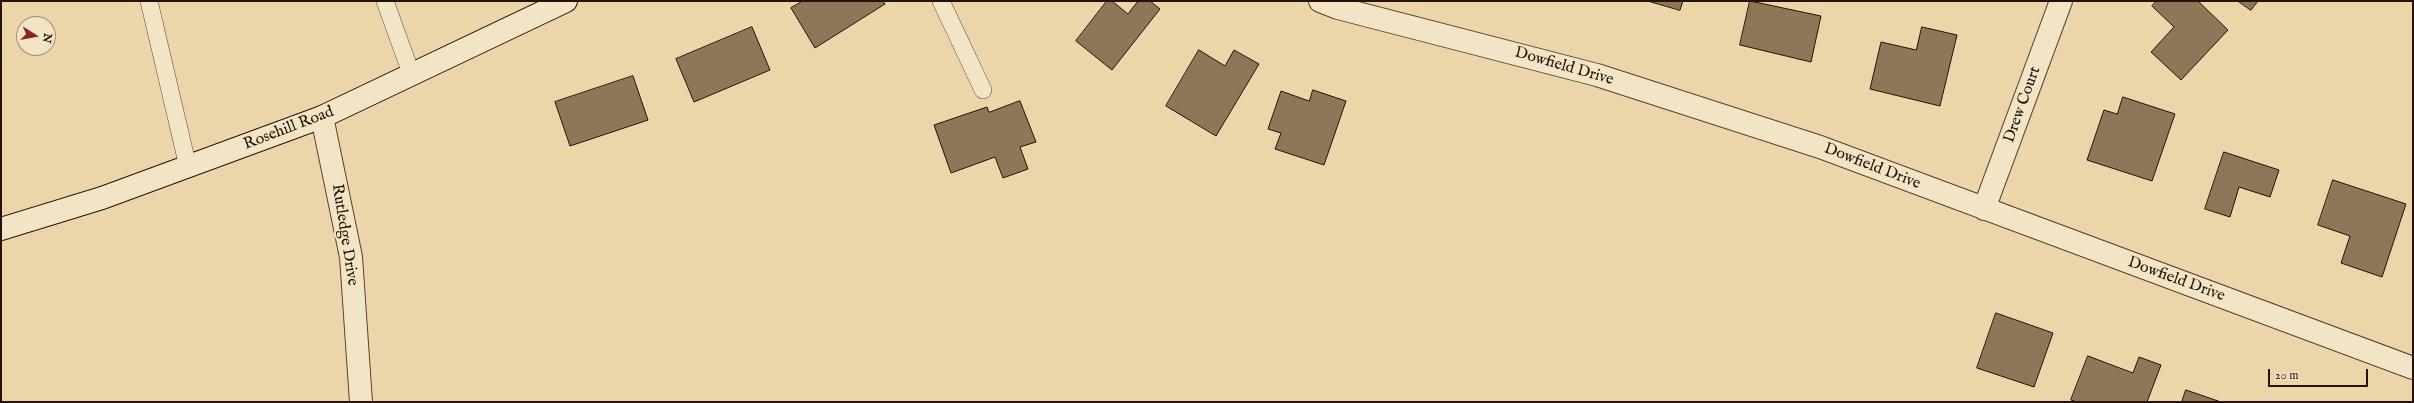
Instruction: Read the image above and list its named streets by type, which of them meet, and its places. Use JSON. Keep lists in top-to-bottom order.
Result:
{
  "streets": {
    "street": [
      "Dowfield Drive",
      "Drew Court",
      "Rosehill Road",
      "Rutledge Drive"
    ]
  },
  "crossings": [
    ["Dowfield Drive", "Drew Court"],
    ["Rosehill Road", "Rutledge Drive"]
  ],
  "scale_bar": "20 m",
  "north": "right"
}
